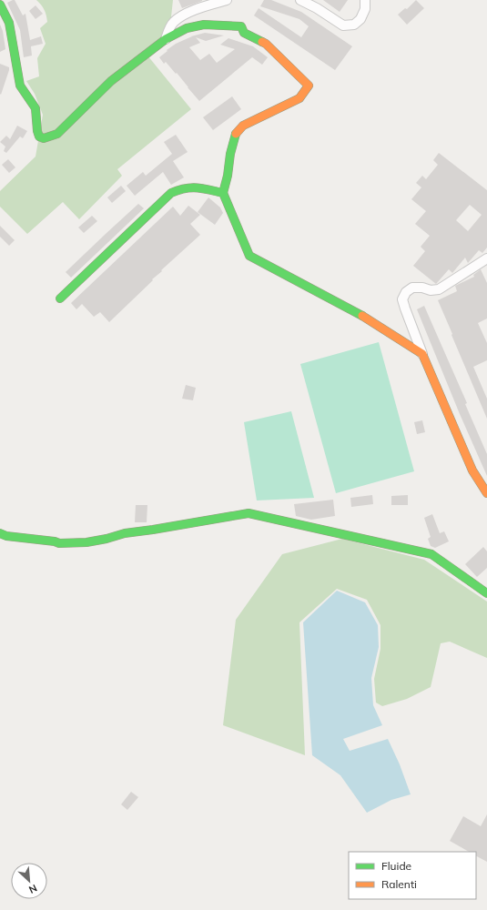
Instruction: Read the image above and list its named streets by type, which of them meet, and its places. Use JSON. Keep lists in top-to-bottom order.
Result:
{
  "legend": ["Fluide", "Ralenti"],
  "north": "bottom right"
}
